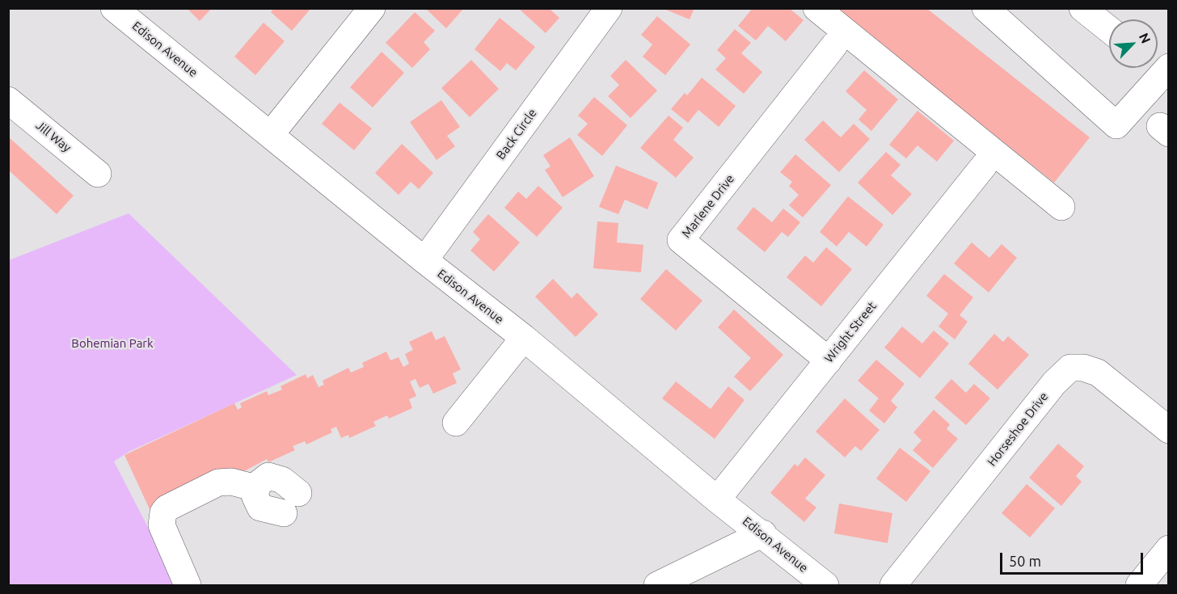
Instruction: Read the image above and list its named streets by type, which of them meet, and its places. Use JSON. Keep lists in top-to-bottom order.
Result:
{
  "streets": {
    "street": [
      "Edison Avenue",
      "Back Circle",
      "Jill Way",
      "Marlene Drive",
      "Wright Street",
      "Horseshoe Drive"
    ]
  },
  "crossings": [
    ["Edison Avenue", "Back Circle"],
    ["Edison Avenue", "Wright Street"],
    ["Marlene Drive", "Wright Street"]
  ],
  "parks": ["Bohemian Park"],
  "scale_bar": "50 m",
  "north": "top right"
}
